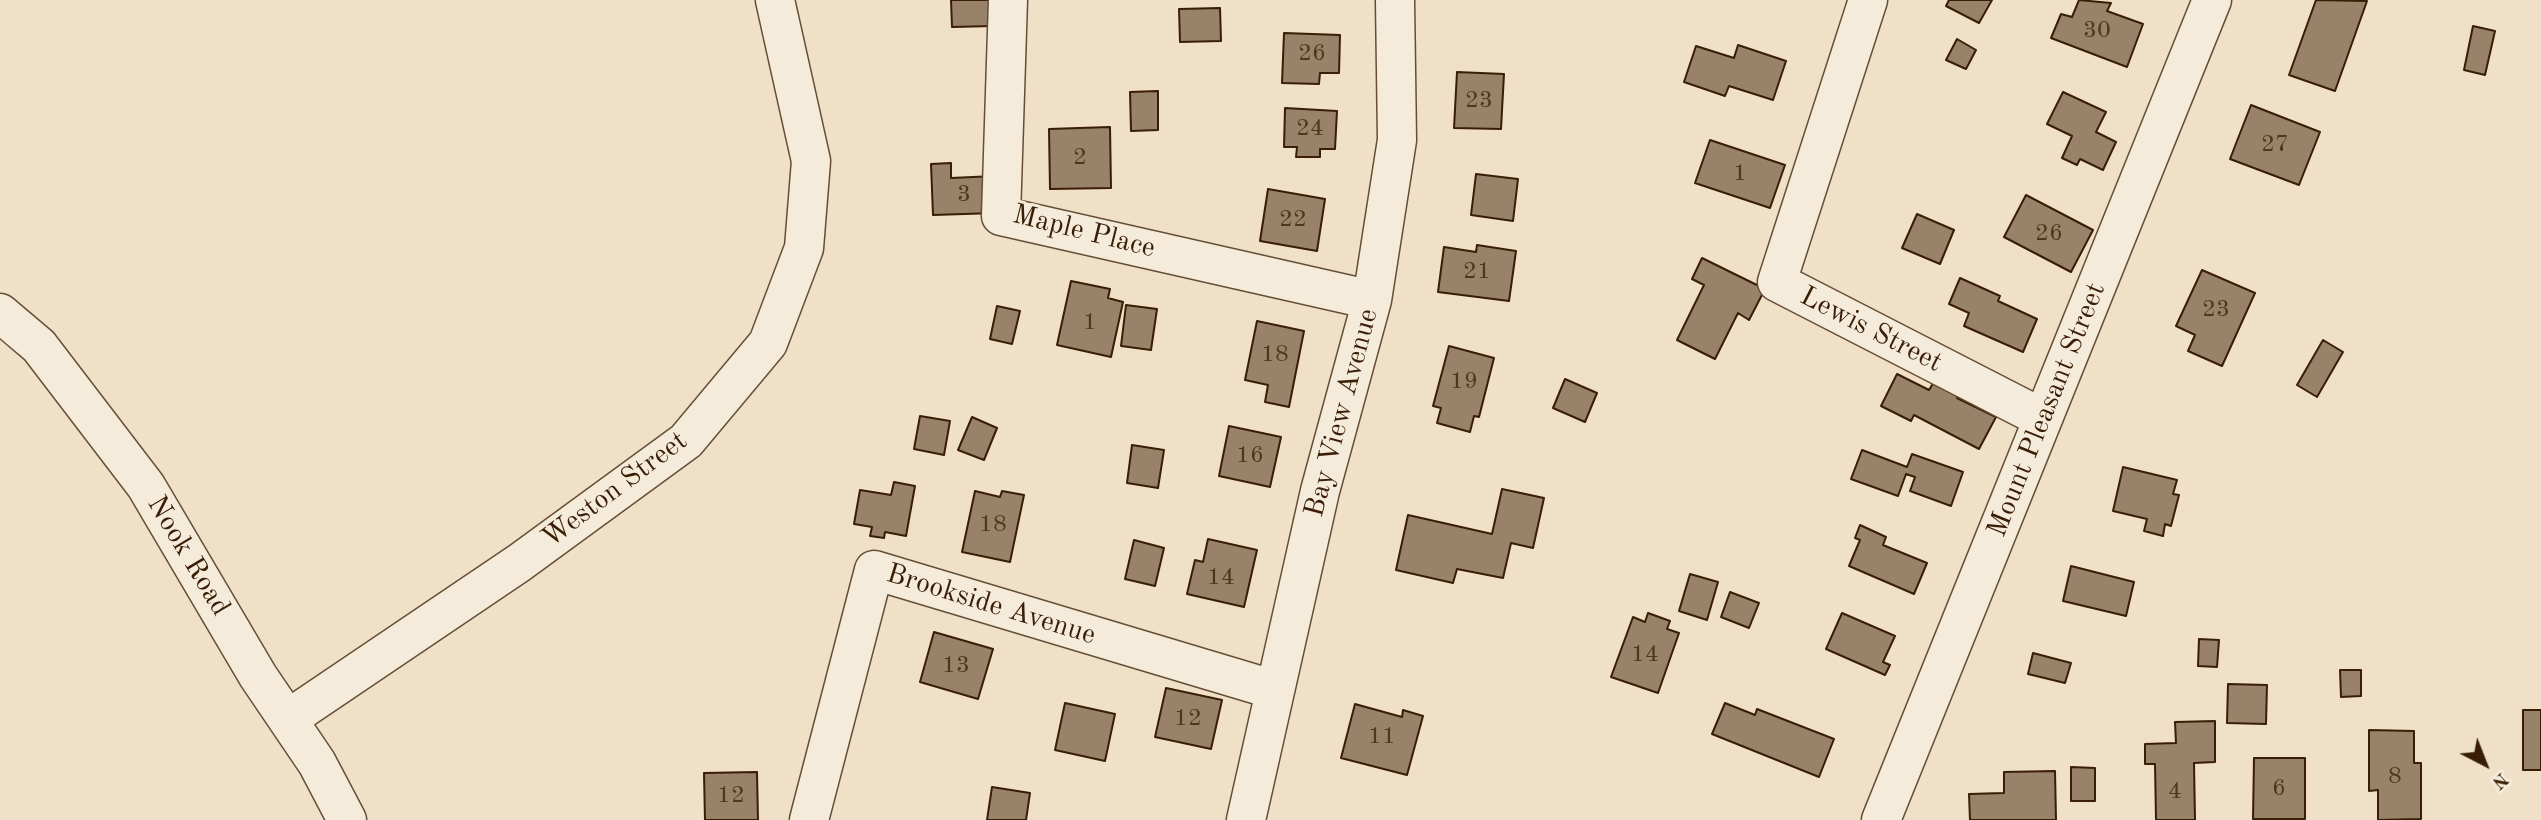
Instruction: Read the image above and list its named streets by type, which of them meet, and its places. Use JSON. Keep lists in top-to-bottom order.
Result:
{
  "streets": {
    "street": [
      "Maple Place",
      "Lewis Street",
      "Mount Pleasant Street",
      "Bay View Avenue",
      "Weston Street",
      "Nook Road",
      "Brookside Avenue"
    ]
  },
  "crossings": [
    ["Maple Place", "Bay View Avenue"],
    ["Lewis Street", "Mount Pleasant Street"],
    ["Bay View Avenue", "Brookside Avenue"],
    ["Weston Street", "Nook Road"]
  ],
  "house_numbers": [
    "30",
    "26",
    "23",
    "24",
    "27",
    "2",
    "1",
    "3",
    "22",
    "26",
    "21",
    "23",
    "1",
    "18",
    "19",
    "16",
    "18",
    "14",
    "14",
    "13",
    "12",
    "11",
    "8",
    "6",
    "4",
    "12"
  ],
  "north": "bottom right"
}
